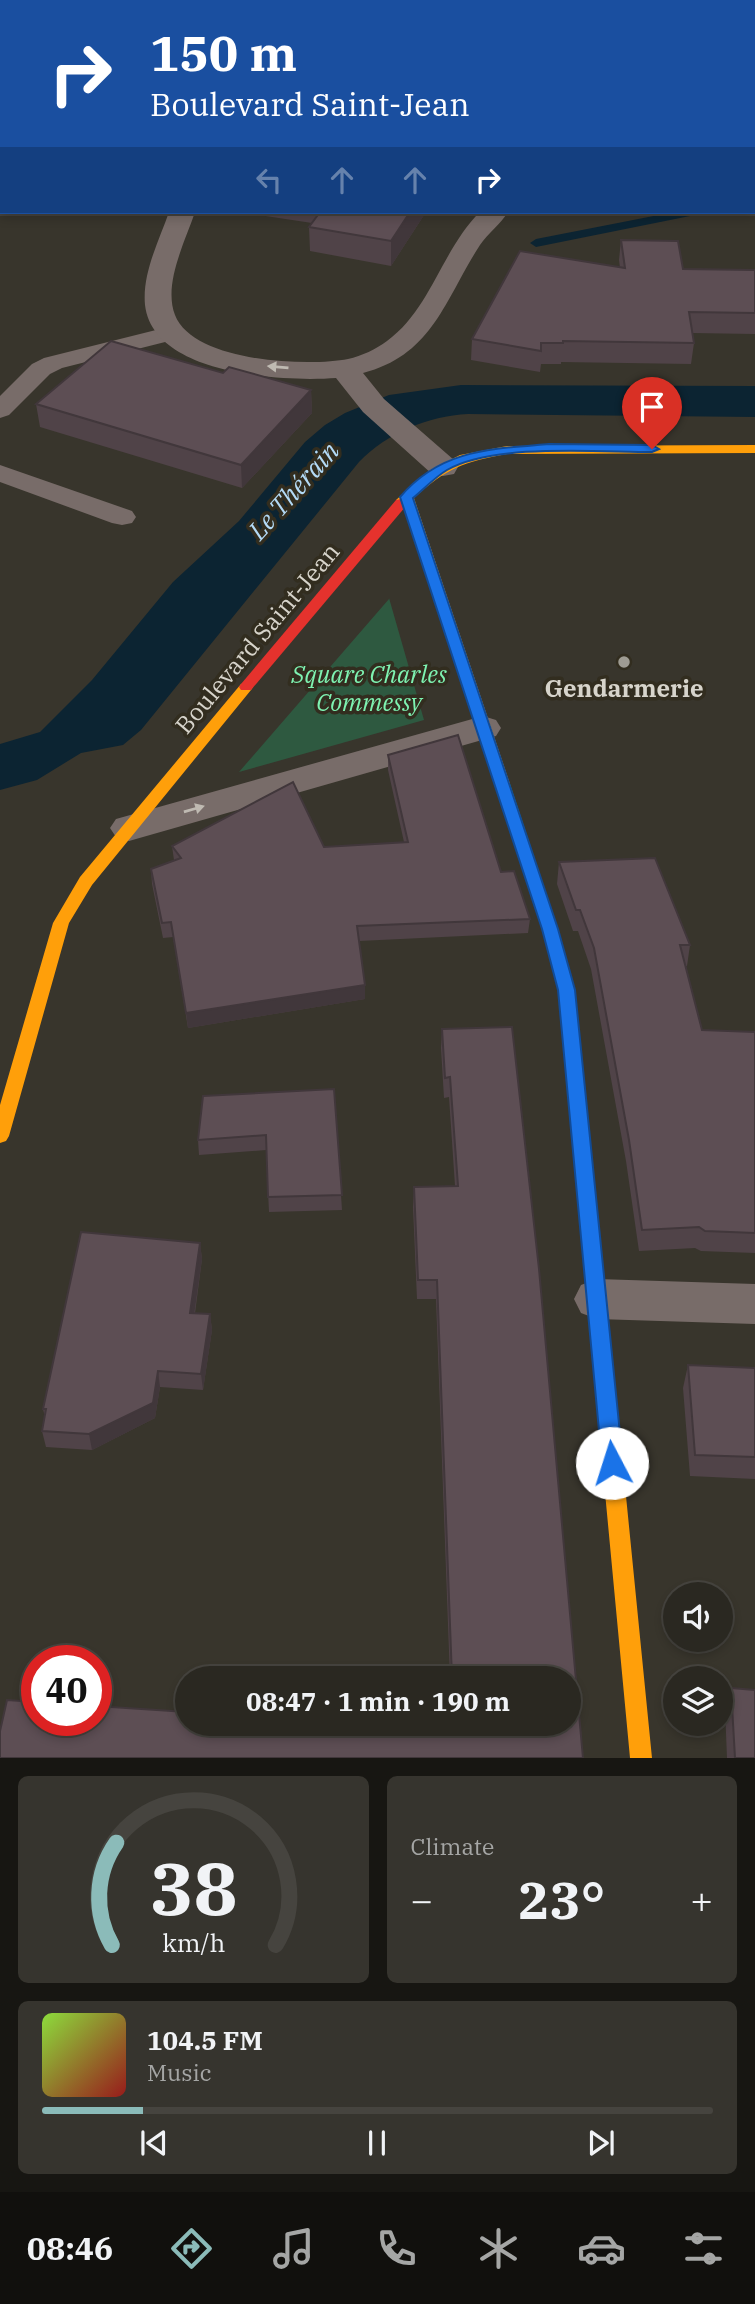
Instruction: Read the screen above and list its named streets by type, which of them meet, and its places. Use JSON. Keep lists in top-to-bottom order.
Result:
{
  "streets": {
    "main road": ["Boulevard Saint-Jean"]
  },
  "water": ["Le Thérain"],
  "parks": ["Square Charles Commessy"],
  "places": ["Gendarmerie"],
  "page": {
    "turn": ["150 m", "Boulevard Saint-Jean"],
    "limit": "40",
    "trip": "08:47 · 1 min · 190 m",
    "tile": "Climate",
    "heat": ["−", "23°", "+"],
    "song": ["104.5 FM", "Music"],
    "tabs": "08:46",
    "gauge": ["38", "km/h"]
  }
}
